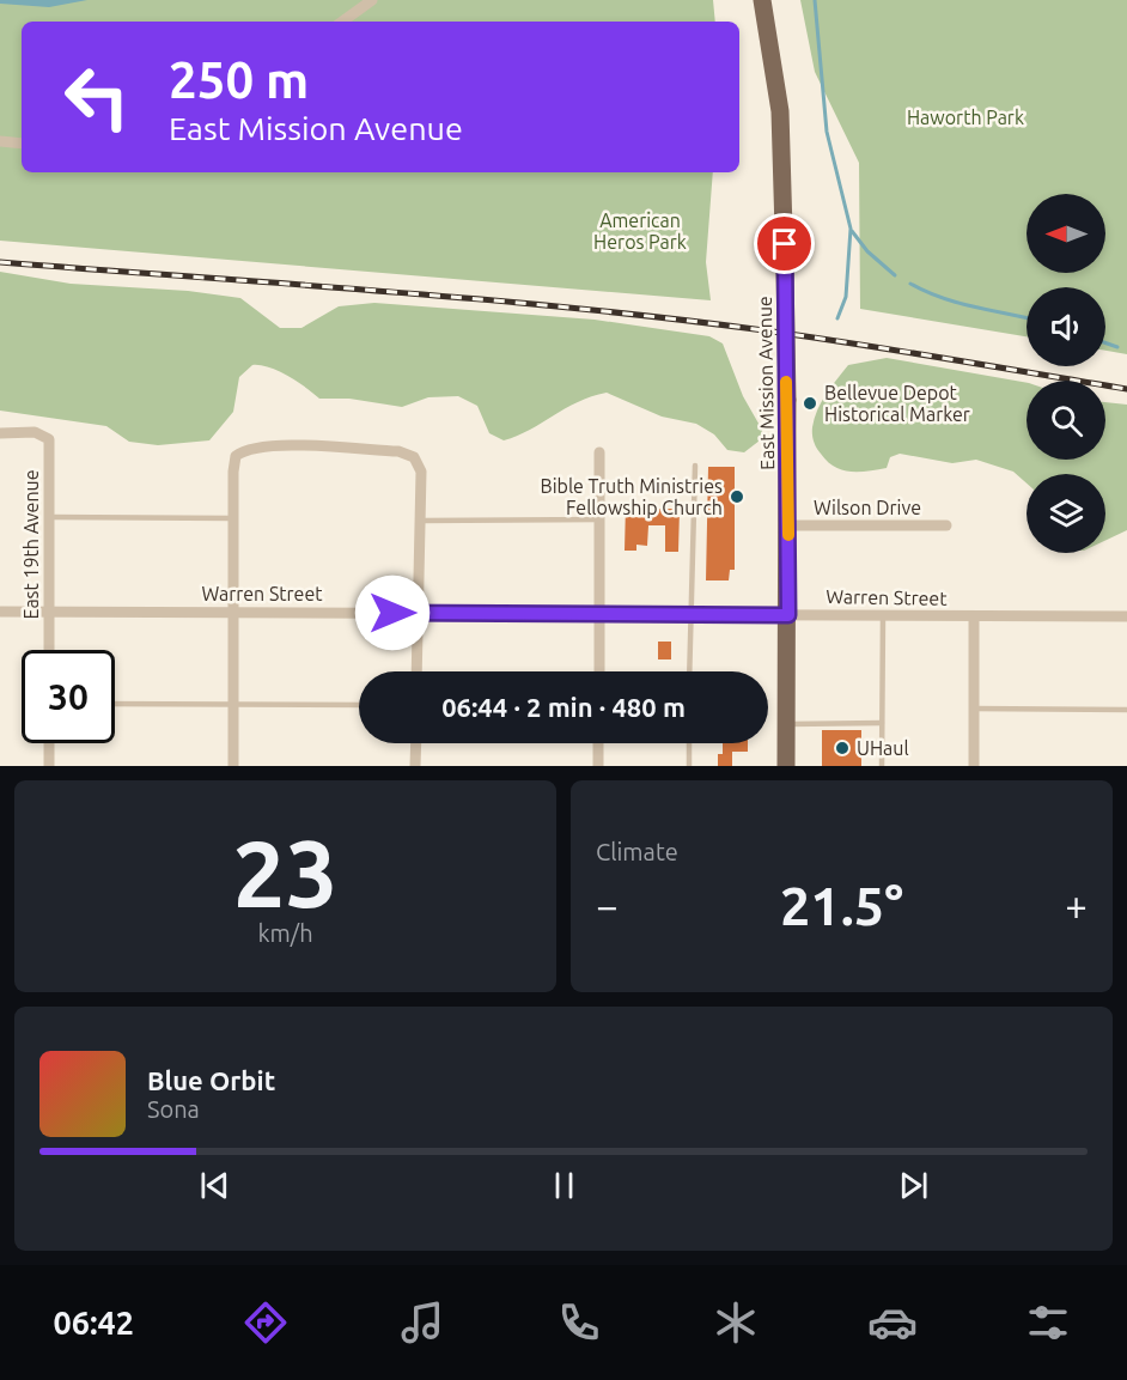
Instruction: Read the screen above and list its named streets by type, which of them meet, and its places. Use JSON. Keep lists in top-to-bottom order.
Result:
{
  "streets": {
    "main road": ["East Mission Avenue"],
    "street": ["Wilson Drive", "East 19th Avenue", "Warren Street"]
  },
  "crossings": [
    ["East Mission Avenue", "Wilson Drive"],
    ["East Mission Avenue", "Warren Street"],
    ["East 19th Avenue", "Warren Street"]
  ],
  "parks": ["Haworth Park", "American Heros Park"],
  "places": ["Bellevue Depot Historical Marker", "Bible Truth Ministries Fellowship Church", "UHaul"],
  "north": "left",
  "page": {
    "turn": ["250 m", "East Mission Avenue"],
    "limit": "30",
    "trip": "06:44 · 2 min · 480 m",
    "tile": [
      ["23", "km/h"],
      "Climate"
    ],
    "heat": ["−", "21.5°", "+"],
    "song": ["Blue Orbit", "Sona"],
    "tabs": "06:42"
  }
}
